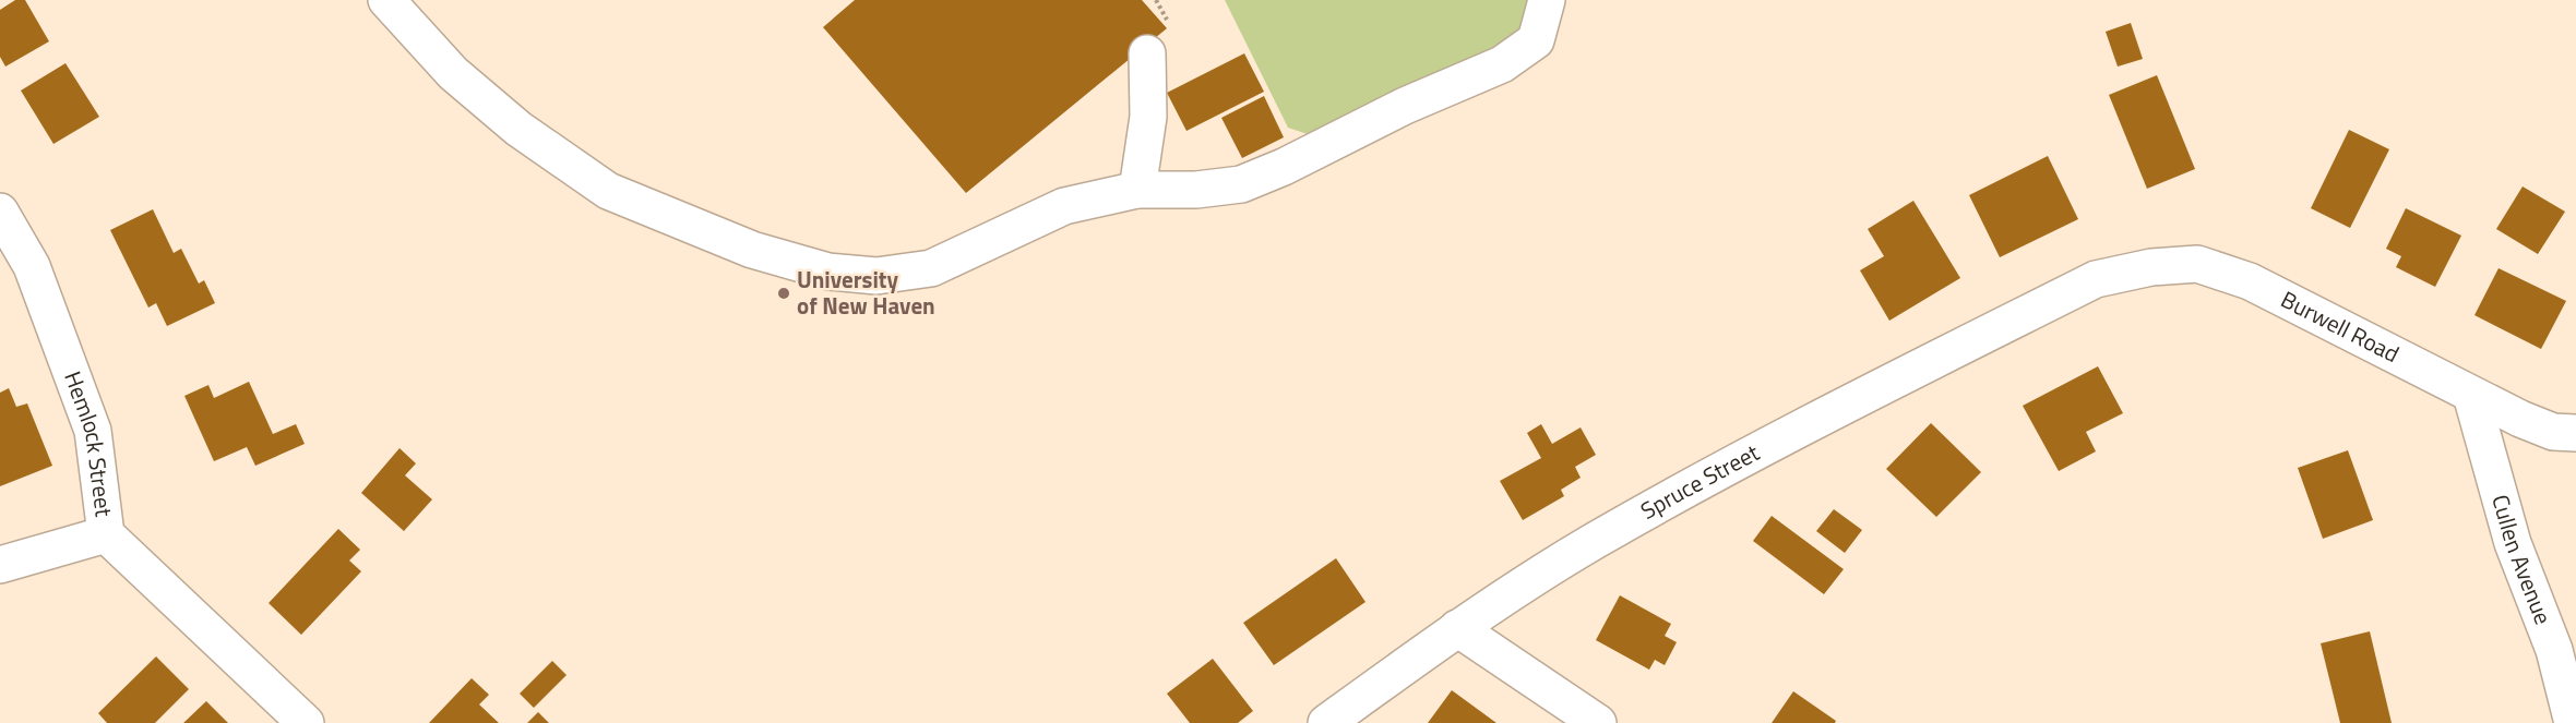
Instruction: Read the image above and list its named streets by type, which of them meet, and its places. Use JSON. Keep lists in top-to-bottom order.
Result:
{
  "streets": {
    "street": [
      "Burwell Road",
      "Hemlock Street",
      "Spruce Street",
      "Cullen Avenue"
    ]
  },
  "crossings": [
    ["Burwell Road", "Spruce Street"],
    ["Burwell Road", "Cullen Avenue"]
  ],
  "places": ["University of New Haven"]
}
